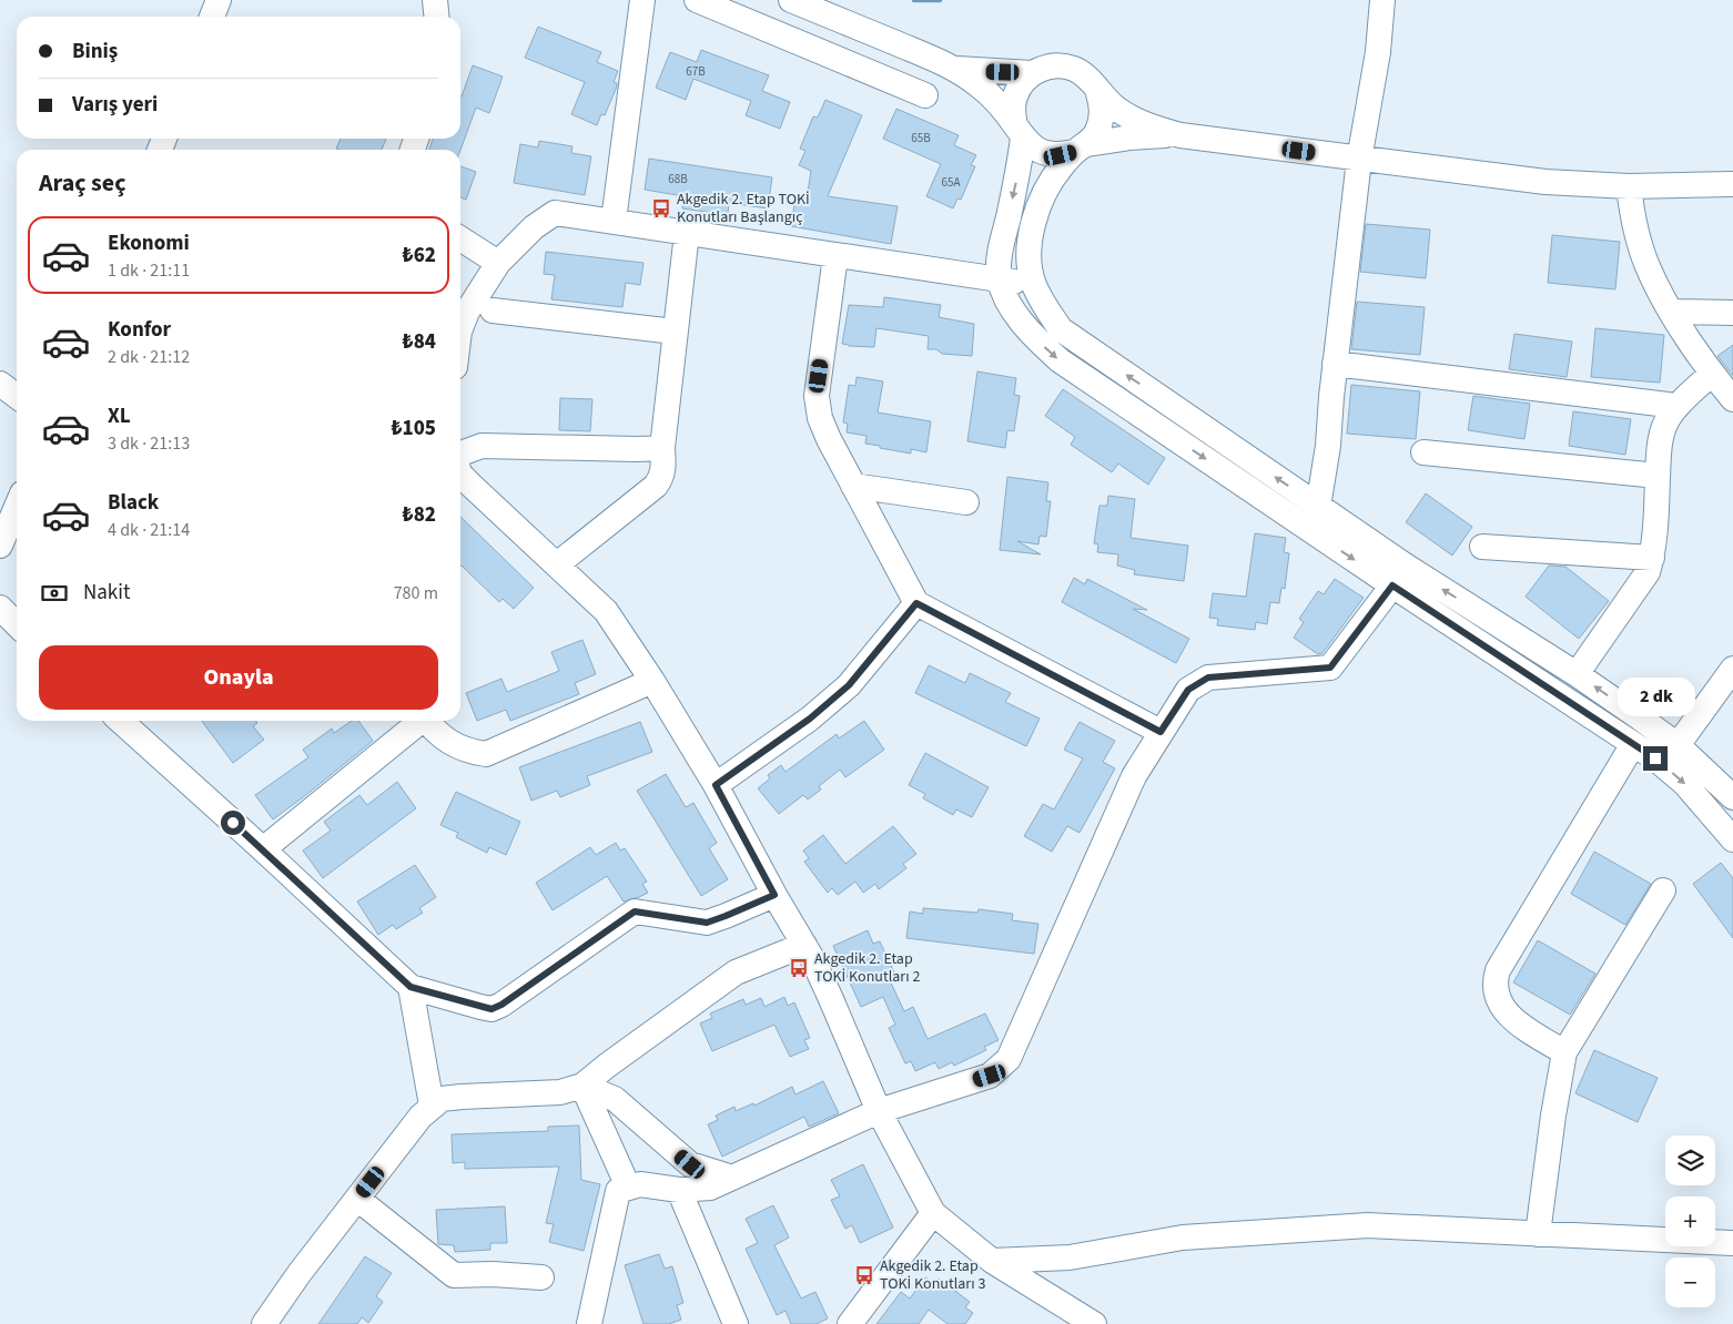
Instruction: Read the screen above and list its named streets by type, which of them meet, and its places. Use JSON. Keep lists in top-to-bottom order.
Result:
{
  "places": {
    "bus stop": ["Akgedik 2. Etap TOKİ Konutları Başlangıç", "Akgedik 2. Etap TOKİ Konutları 2", "Akgedik 2. Etap TOKİ Konutları 3"]
  },
  "house_numbers": [
    "67B",
    "65B",
    "68B",
    "65A"
  ],
  "page": {
    "banner": ["Biniş", "Varış yeri"],
    "heading": "Araç seç",
    "list": [
      {
        "name": "Ekonomi",
        "note": "1 dk · 21:11",
        "value": "₺62"
      },
      {
        "name": "Konfor",
        "note": "2 dk · 21:12",
        "value": "₺84"
      },
      {
        "name": "XL",
        "note": "3 dk · 21:13",
        "value": "₺105"
      },
      {
        "name": "Black",
        "note": "4 dk · 21:14",
        "value": "₺82"
      }
    ],
    "pay": ["Nakit", "780 m"],
    "buttons": "Onayla",
    "bubble": "2 dk",
    "map_buttons": ["+", "−"]
  }
}
